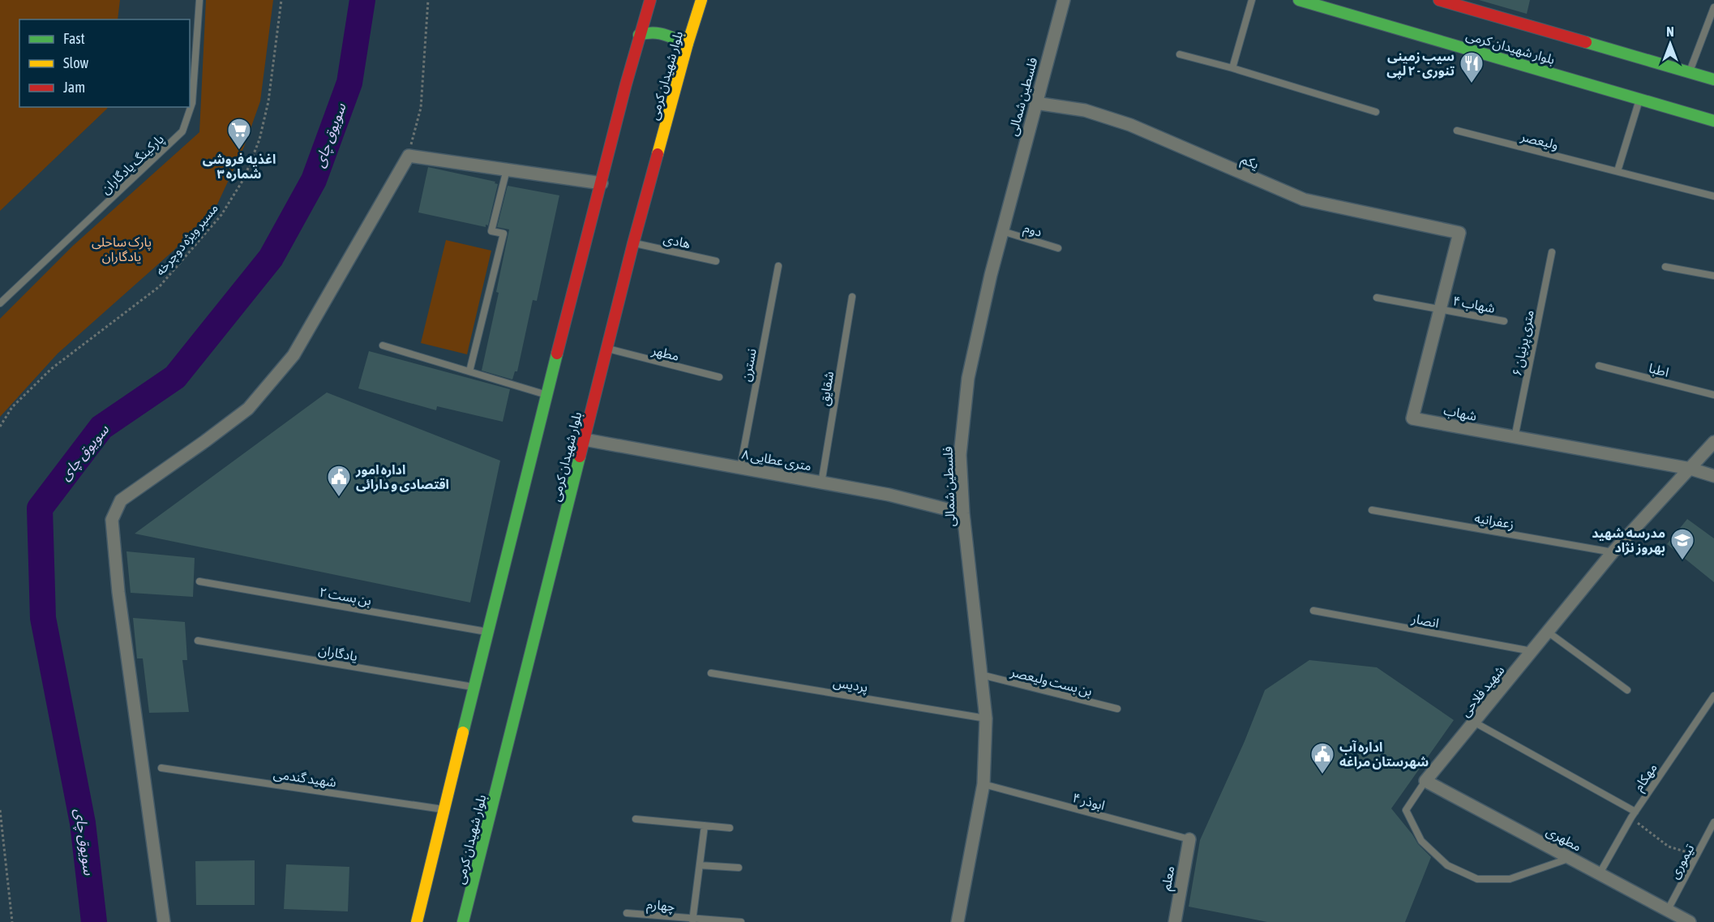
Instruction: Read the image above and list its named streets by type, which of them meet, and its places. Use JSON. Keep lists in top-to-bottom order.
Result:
{
  "streets": {
    "main road": ["بلوار شهیدان کرمی"],
    "street": [
      "فلسطین شمالی",
      "یکم",
      "شهاب",
      "۸ متری عطایی",
      "شهید فلاحی",
      "مطهری",
      "معلم"
    ],
    "lane": [
      "ولیعصر",
      "پارکینگ یادگاران",
      "دوم",
      "هادی",
      "شهاب ۴",
      "۶ متری پرنیان",
      "مطهر",
      "نسترن",
      "اطبا",
      "شقایق",
      "زعفرانیه",
      "بن بست ۲",
      "انصار",
      "یادگاران",
      "بن بست ولیعصر",
      "پردیس",
      "مهکام",
      "شهید گندمی",
      "ابوذر ۴",
      "تیموری",
      "چهارم"
    ],
    "path": ["مسیر ویژه دوچرخه"]
  },
  "crossings": [
    ["بلوار شهیدان کرمی", "هادی"],
    ["بلوار شهیدان کرمی", "مطهر"],
    ["بلوار شهیدان کرمی", "۸ متری عطایی"],
    ["فلسطین شمالی", "یکم"],
    ["فلسطین شمالی", "دوم"],
    ["فلسطین شمالی", "۸ متری عطایی"],
    ["فلسطین شمالی", "بن بست ولیعصر"],
    ["فلسطین شمالی", "پردیس"],
    ["فلسطین شمالی", "ابوذر ۴"],
    ["یکم", "شهاب"],
    ["شهاب ۴", "شهاب"],
    ["۶ متری پرنیان", "شهاب"],
    ["نسترن", "۸ متری عطایی"],
    ["شقایق", "۸ متری عطایی"],
    ["شهاب", "شهید فلاحی"],
    ["زعفرانیه", "شهید فلاحی"],
    ["انصار", "شهید فلاحی"],
    ["شهید فلاحی", "مطهری"],
    ["مهکام", "مطهری"],
    ["ابوذر ۴", "معلم"],
    ["مطهری", "تیموری"]
  ],
  "water": ["سویوق چای"],
  "parks": ["پارک ساحلی یادگاران"],
  "places": {
    "restaurant": ["سیب زمینی تنوری - ۲ لپی"],
    "supermarket": ["اغذیه فروشی شماره ۳"],
    "public building": ["اداره امور اقتصادی و دارائی", "اداره آب شهرستان مراغه"],
    "school or university": ["مدرسه شهید بهروز نژاد"]
  },
  "legend": ["Fast", "Slow", "Jam"],
  "north": "top"
}
